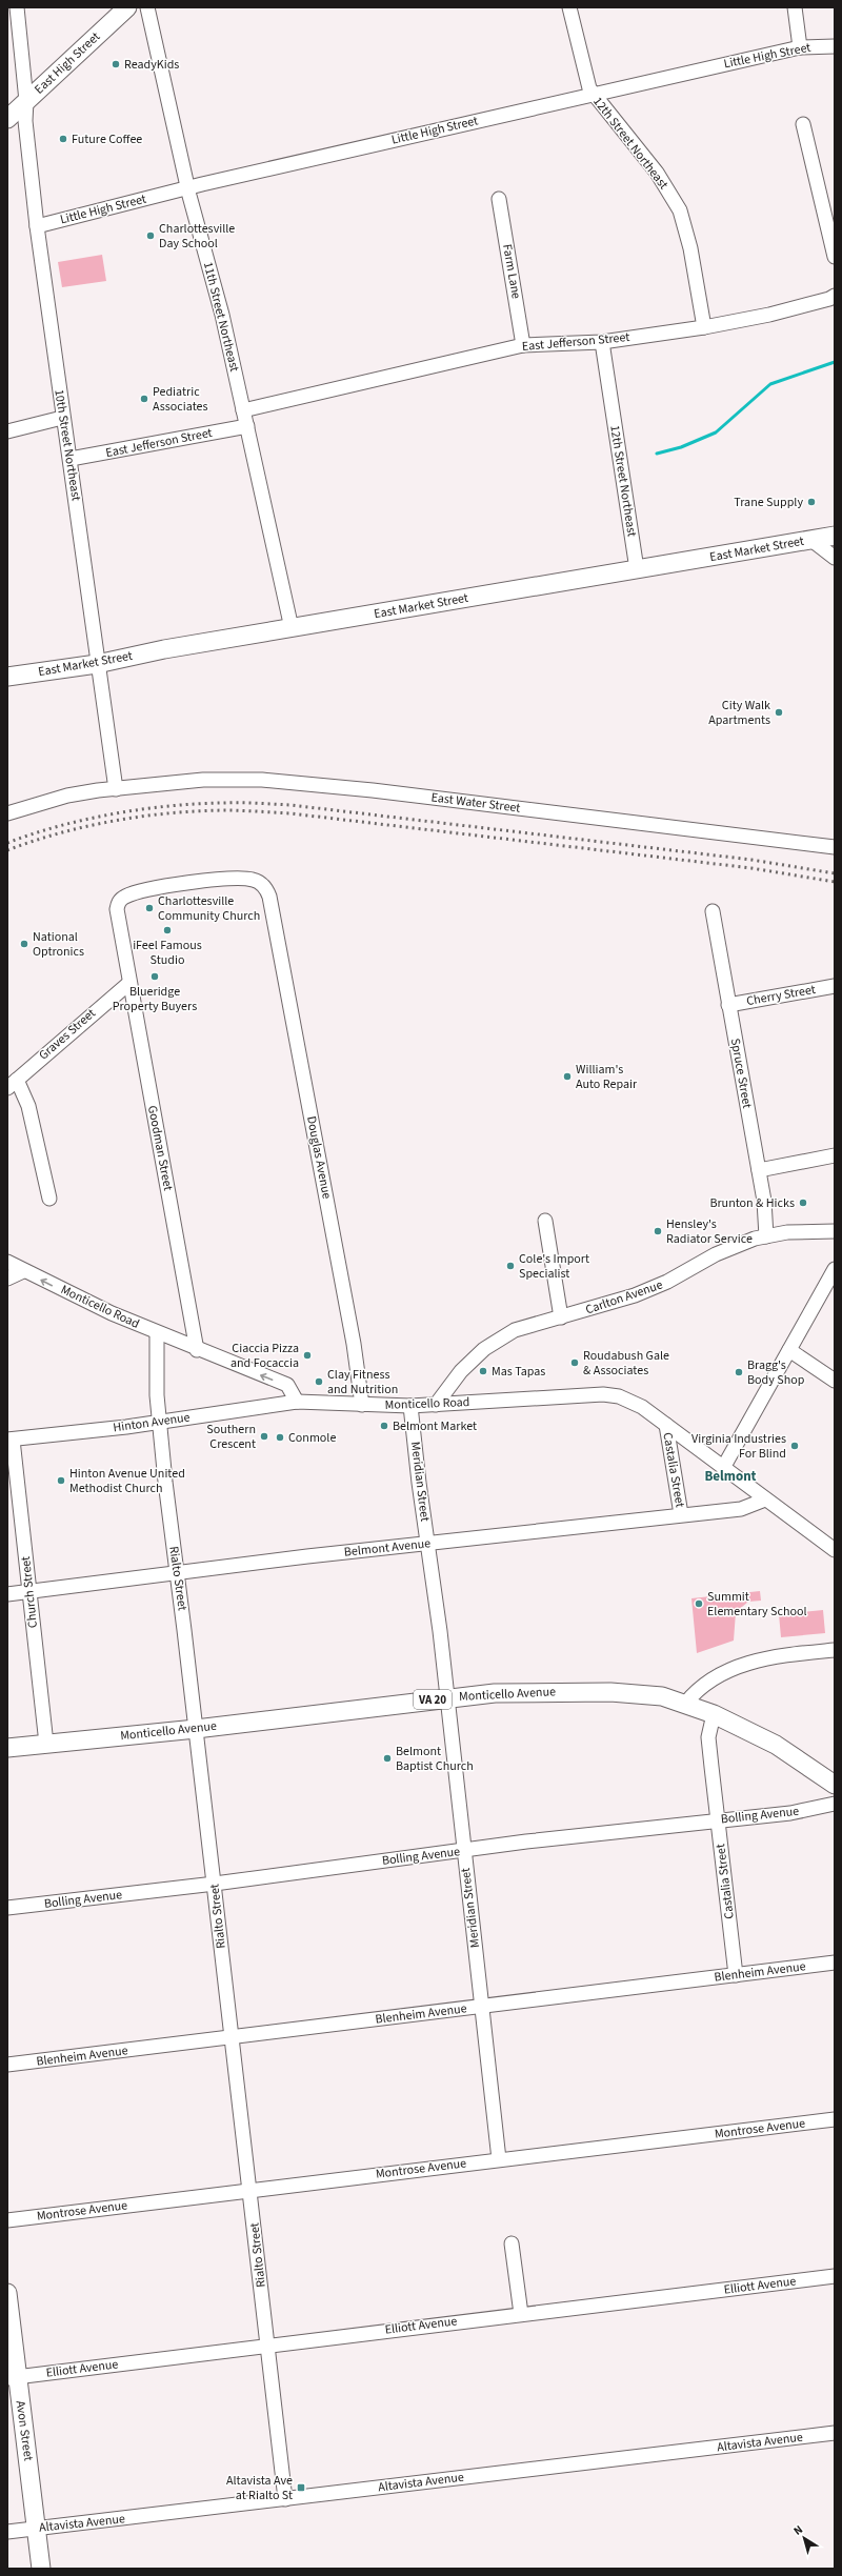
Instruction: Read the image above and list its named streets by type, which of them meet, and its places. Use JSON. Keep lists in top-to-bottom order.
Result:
{
  "streets": {
    "main road": [
      "East High Street",
      "East Market Street",
      "Monticello Avenue",
      "VA 20",
      "Avon Street"
    ],
    "street": [
      "Little High Street",
      "12th Street Northeast",
      "Farm Lane",
      "11th Street Northeast",
      "East Jefferson Street",
      "10th Street Northeast",
      "East Water Street",
      "Cherry Street",
      "Graves Street",
      "Spruce Street",
      "Goodman Street",
      "Douglas Avenue",
      "Carlton Avenue",
      "Monticello Road",
      "Hinton Avenue",
      "Castalia Street",
      "Meridian Street",
      "Belmont Avenue",
      "Rialto Street",
      "Church Street",
      "Bolling Avenue",
      "Blenheim Avenue",
      "Montrose Avenue",
      "Elliott Avenue",
      "Altavista Avenue"
    ]
  },
  "crossings": [
    ["Little High Street", "12th Street Northeast"],
    ["Little High Street", "11th Street Northeast"],
    ["Little High Street", "10th Street Northeast"],
    ["East High Street", "10th Street Northeast"],
    ["12th Street Northeast", "East Jefferson Street"],
    ["12th Street Northeast", "East Market Street"],
    ["Farm Lane", "East Jefferson Street"],
    ["11th Street Northeast", "East Jefferson Street"],
    ["11th Street Northeast", "East Market Street"],
    ["East Jefferson Street", "10th Street Northeast"],
    ["10th Street Northeast", "East Market Street"],
    ["10th Street Northeast", "East Water Street"],
    ["Cherry Street", "Spruce Street"],
    ["Graves Street", "Goodman Street"],
    ["Spruce Street", "Carlton Avenue"],
    ["Goodman Street", "Douglas Avenue"],
    ["Goodman Street", "Monticello Road"],
    ["Douglas Avenue", "Monticello Road"],
    ["Carlton Avenue", "Monticello Road"],
    ["Monticello Road", "Hinton Avenue"],
    ["Monticello Road", "Castalia Street"],
    ["Monticello Road", "Meridian Street"],
    ["Monticello Road", "Belmont Avenue"],
    ["Monticello Road", "Rialto Street"],
    ["Hinton Avenue", "Rialto Street"],
    ["Hinton Avenue", "Church Street"],
    ["Castalia Street", "Belmont Avenue"],
    ["Castalia Street", "Monticello Avenue"],
    ["Castalia Street", "Bolling Avenue"],
    ["Castalia Street", "Blenheim Avenue"],
    ["Meridian Street", "Belmont Avenue"],
    ["Meridian Street", "Monticello Avenue"],
    ["Meridian Street", "Bolling Avenue"],
    ["Meridian Street", "Blenheim Avenue"],
    ["Meridian Street", "Montrose Avenue"],
    ["Belmont Avenue", "Rialto Street"],
    ["Belmont Avenue", "Church Street"],
    ["Rialto Street", "Monticello Avenue"],
    ["Rialto Street", "Bolling Avenue"],
    ["Rialto Street", "Blenheim Avenue"],
    ["Rialto Street", "Montrose Avenue"],
    ["Rialto Street", "Elliott Avenue"],
    ["Rialto Street", "Altavista Avenue"],
    ["Church Street", "Monticello Avenue"],
    ["Elliott Avenue", "Avon Street"],
    ["Avon Street", "Altavista Avenue"]
  ],
  "districts": ["Belmont"],
  "places": {
    "other": [
      "ReadyKids",
      "Future Coffee",
      "Charlottesville Day School",
      "Pediatric Associates",
      "Trane Supply",
      "City Walk Apartments",
      "Charlottesville Community Church",
      "iFeel Famous Studio",
      "National Optronics",
      "Blueridge Property Buyers",
      "William's Auto Repair",
      "Brunton & Hicks",
      "Hensley's Radiator Service",
      "Cole's Import Specialist",
      "Ciaccia Pizza and Focaccia",
      "Roudabush Gale & Associates",
      "Mas Tapas",
      "Bragg's Body Shop",
      "Clay Fitness and Nutrition",
      "Belmont Market",
      "Southern Crescent",
      "Conmole",
      "Virginia Industries For Blind",
      "Hinton Avenue United Methodist Church",
      "Summit Elementary School",
      "Belmont Baptist Church"
    ],
    "transit": ["Altavista Ave at Rialto St"]
  },
  "north": "top left"
}
